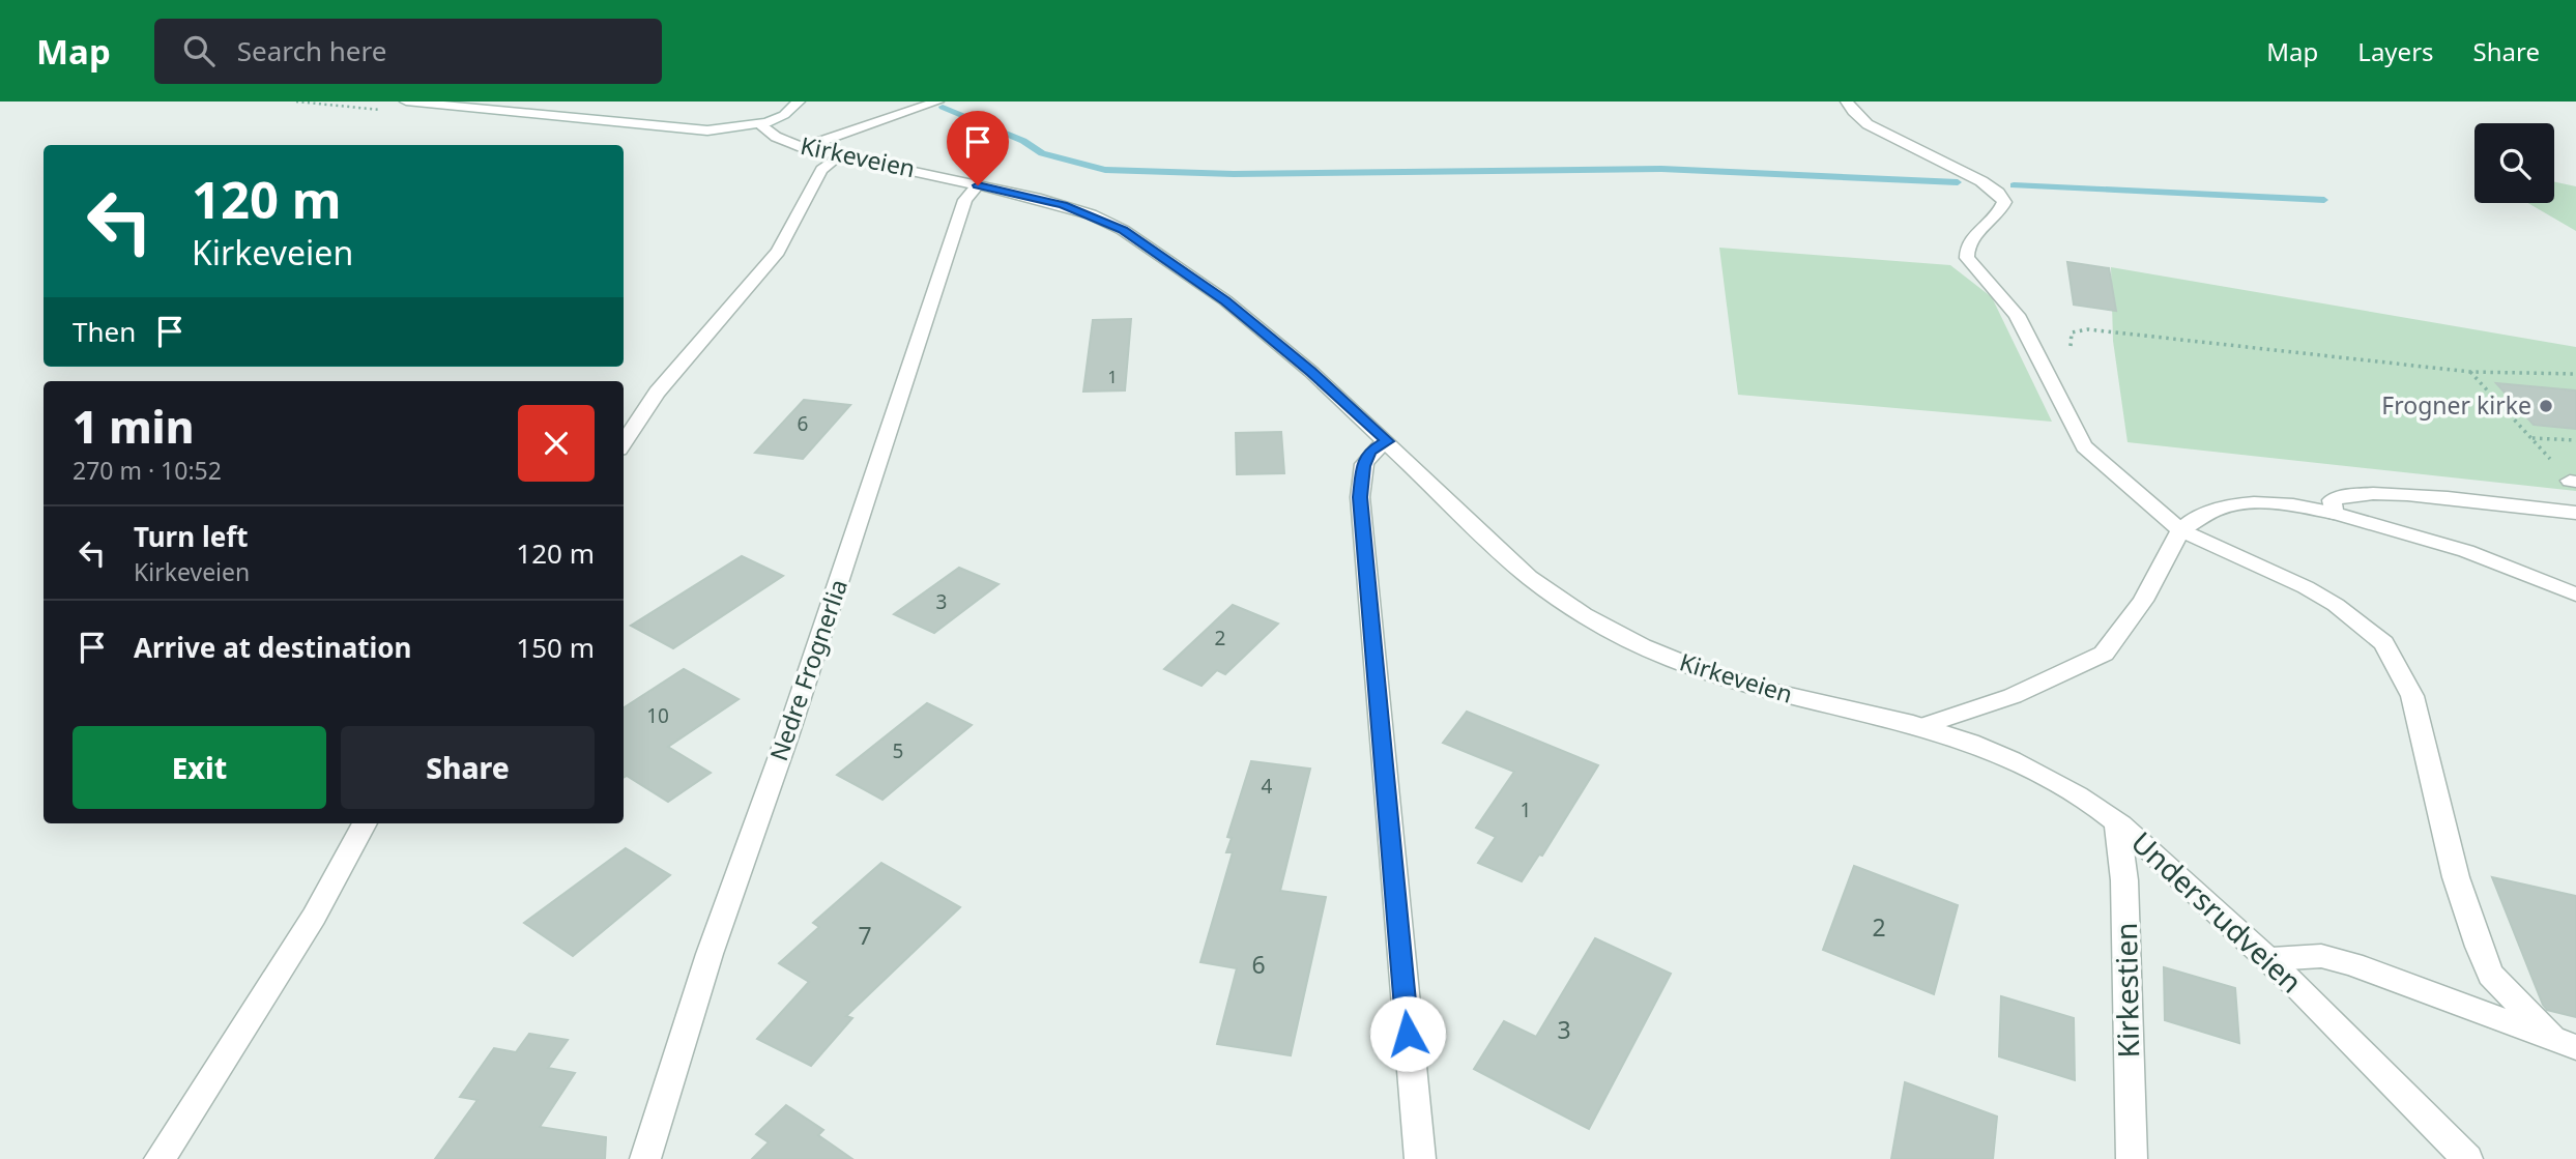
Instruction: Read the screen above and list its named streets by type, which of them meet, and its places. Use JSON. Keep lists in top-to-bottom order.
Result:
{
  "streets": {
    "street": [
      "Kirkeveien",
      "Nedre Frognerlia",
      "Undersrudveien",
      "Kirkestien"
    ]
  },
  "crossings": [
    ["Kirkeveien", "Nedre Frognerlia"],
    ["Kirkeveien", "Undersrudveien"],
    ["Undersrudveien", "Kirkestien"]
  ],
  "places": ["Frogner kirke"],
  "house_numbers": [
    "1",
    "6",
    "3",
    "2",
    "10",
    "5",
    "4",
    "1",
    "2",
    "7",
    "6",
    "3"
  ],
  "page": {
    "header": "Map",
    "search": "Search here",
    "nav": ["Map", "Layers", "Share"],
    "turn": ["120 m", "Kirkeveien"],
    "then": "Then",
    "heading": ["1 min", "270 m · 10:52"],
    "list": [
      {
        "name": "Turn left",
        "note": "Kirkeveien",
        "value": "120 m"
      },
      {
        "name": "Arrive at destination",
        "value": "150 m"
      }
    ],
    "buttons": ["Exit", "Share"]
  }
}
